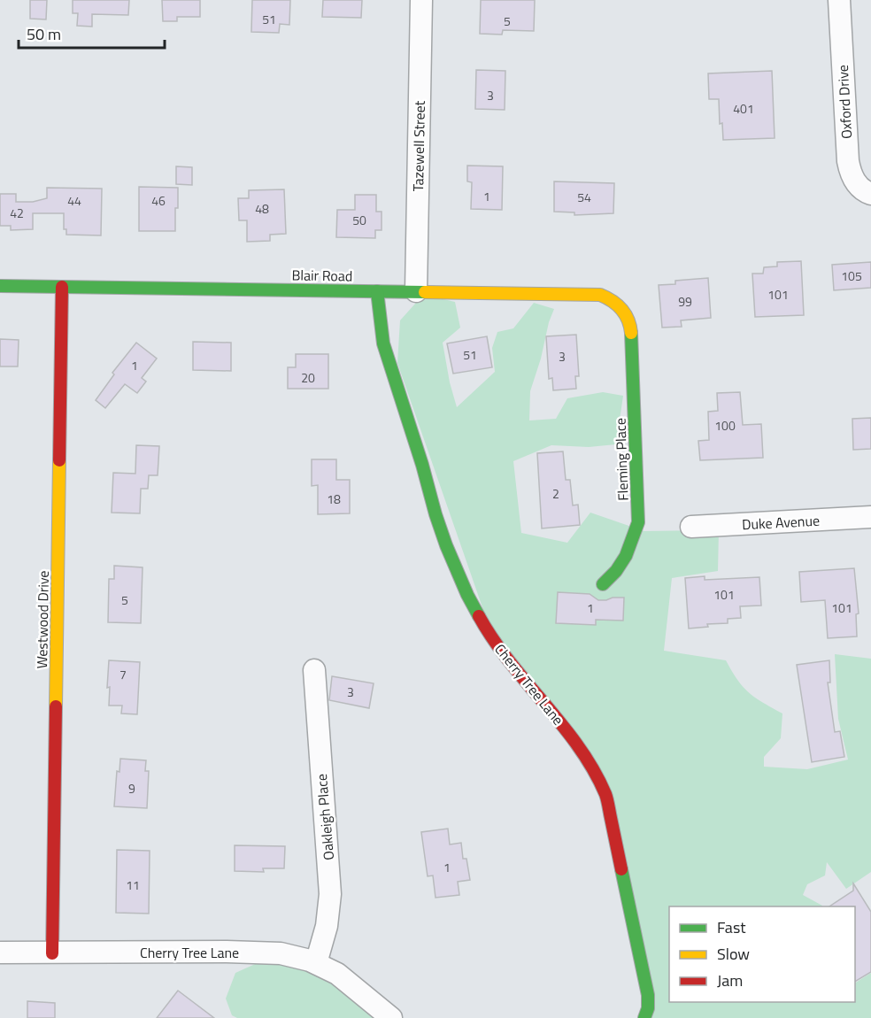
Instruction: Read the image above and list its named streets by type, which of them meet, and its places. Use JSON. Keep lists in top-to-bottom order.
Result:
{
  "streets": {
    "street": [
      "Oxford Drive",
      "Tazewell Street",
      "Blair Road",
      "Fleming Place",
      "Duke Avenue",
      "Westwood Drive",
      "Cherry Tree Lane",
      "Oakleigh Place"
    ]
  },
  "crossings": [
    ["Tazewell Street", "Blair Road"],
    ["Blair Road", "Fleming Place"],
    ["Blair Road", "Westwood Drive"],
    ["Blair Road", "Cherry Tree Lane"],
    ["Westwood Drive", "Cherry Tree Lane"],
    ["Cherry Tree Lane", "Oakleigh Place"]
  ],
  "house_numbers": [
    "51",
    "5",
    "3",
    "401",
    "1",
    "54",
    "44",
    "46",
    "48",
    "42",
    "50",
    "105",
    "101",
    "99",
    "51",
    "3",
    "1",
    "20",
    "100",
    "2",
    "18",
    "101",
    "5",
    "1",
    "101",
    "7",
    "3",
    "9",
    "1",
    "11"
  ],
  "legend": ["Fast", "Slow", "Jam"],
  "scale_bar": "50 m"
}
